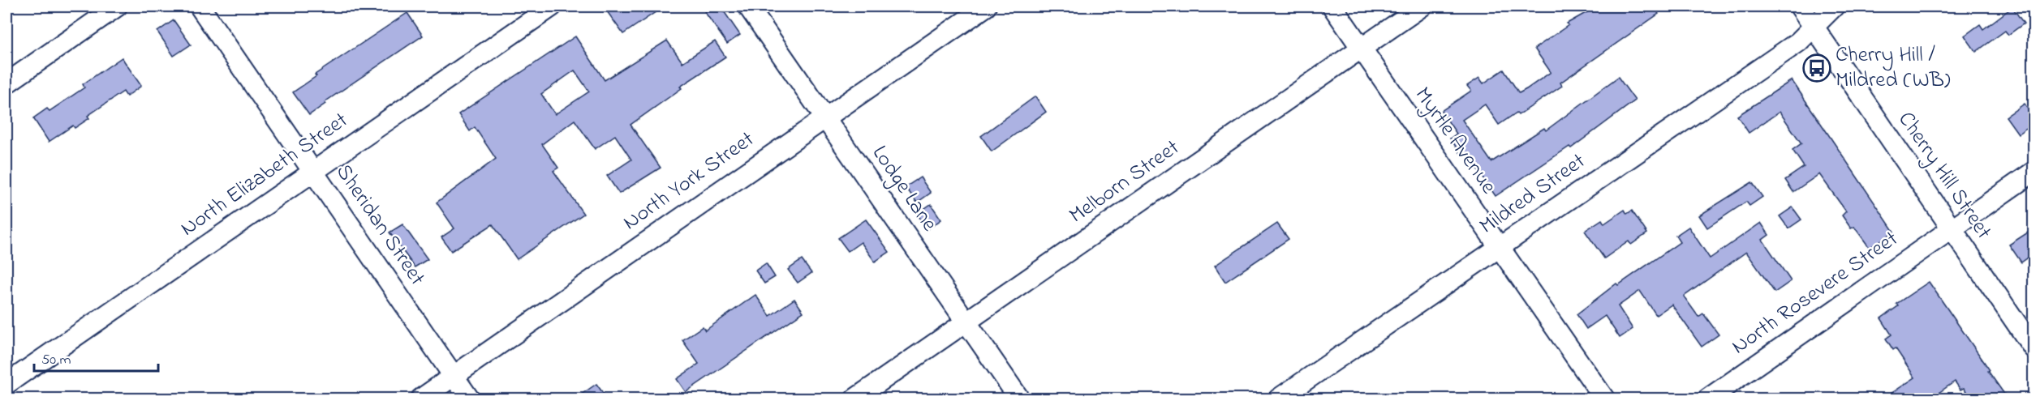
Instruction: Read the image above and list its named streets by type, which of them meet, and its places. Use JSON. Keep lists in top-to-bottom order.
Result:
{
  "streets": {
    "street": [
      "Myrtle Avenue",
      "North Elizabeth Street",
      "Cherry Hill Street",
      "North York Street",
      "Melborn Street",
      "Lodge Lane",
      "Mildred Street",
      "Sheridan Street",
      "North Rosevere Street"
    ]
  },
  "crossings": [
    ["Myrtle Avenue", "Melborn Street"],
    ["Myrtle Avenue", "Mildred Street"],
    ["North Elizabeth Street", "Sheridan Street"],
    ["Cherry Hill Street", "Mildred Street"],
    ["Cherry Hill Street", "North Rosevere Street"],
    ["North York Street", "Lodge Lane"],
    ["North York Street", "Sheridan Street"],
    ["Melborn Street", "Lodge Lane"]
  ],
  "places": {
    "bus stop": ["Cherry Hill / Mildred (WB)"]
  },
  "scale_bar": "50 m"
}
